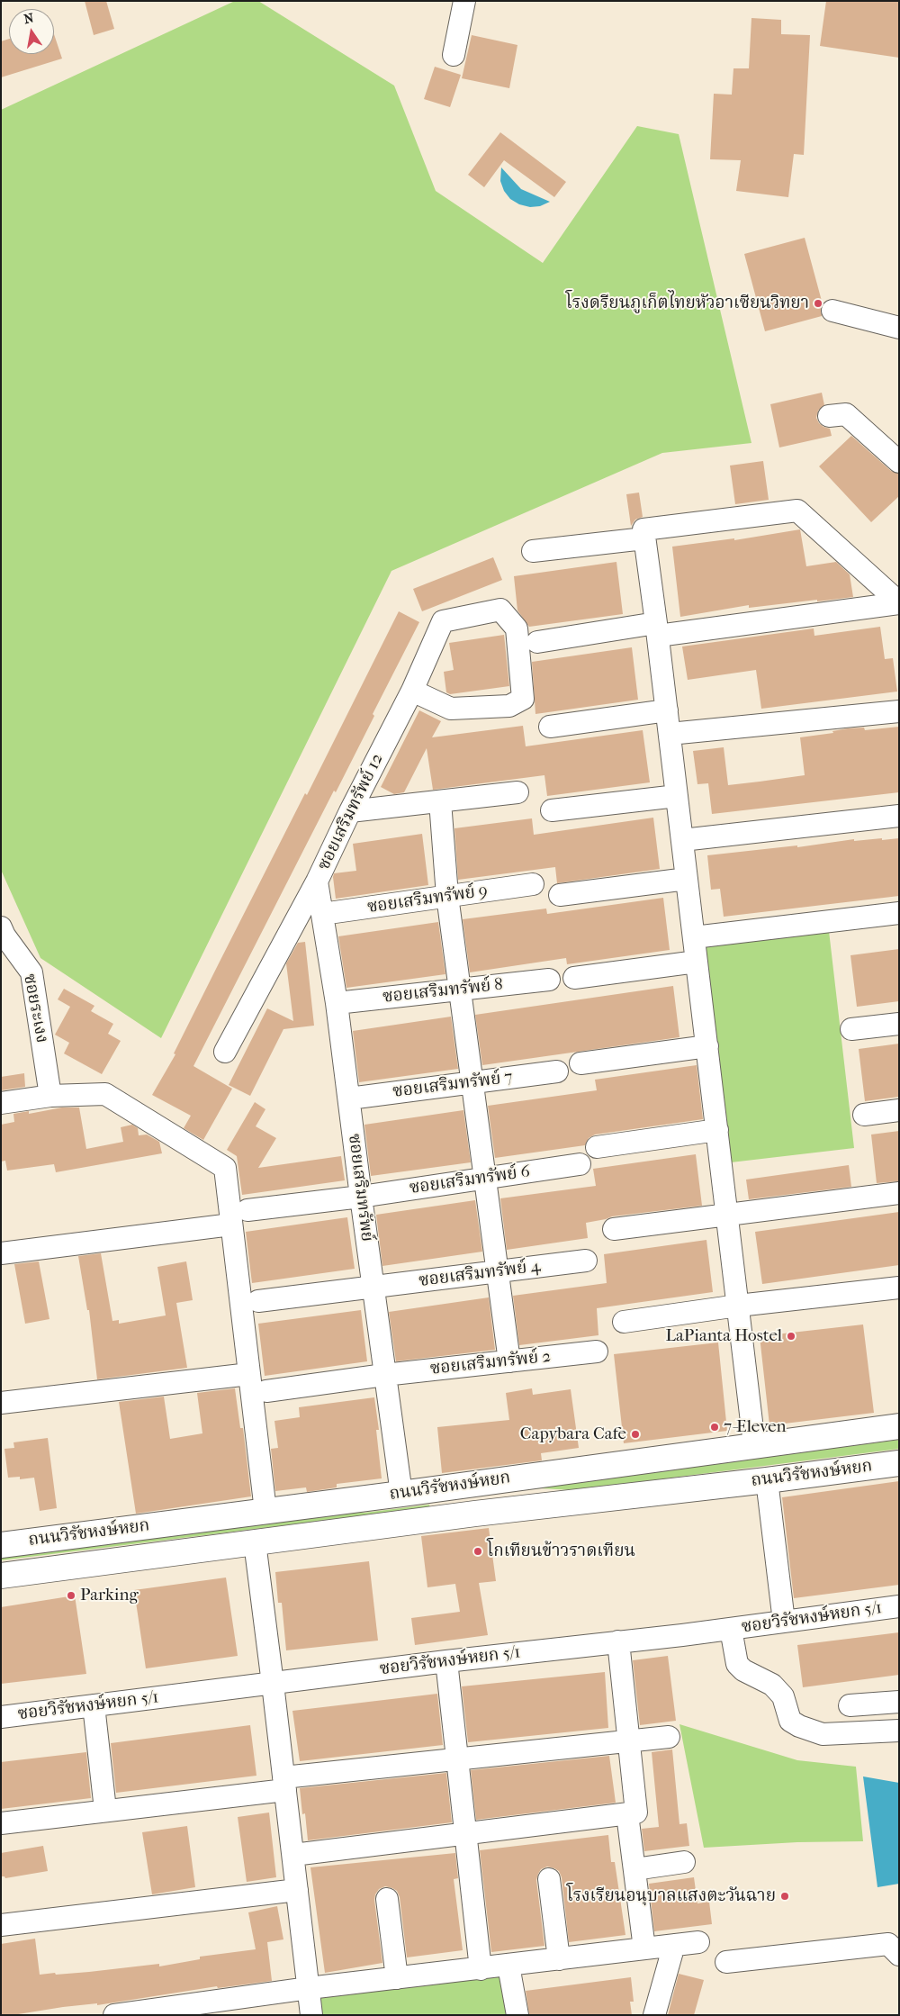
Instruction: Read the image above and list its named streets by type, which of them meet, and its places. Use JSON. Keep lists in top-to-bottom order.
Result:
{
  "streets": {
    "main road": ["ถนนวิรัชหงษ์หยก"],
    "street": [
      "ซอยเสริมทรัพย์ 12",
      "ซอยเสริมทรัพย์ 9",
      "ซอยเสริมทรัพย์ 8",
      "ซอยระเงง",
      "ซอยเสริมทรัพย์ 7",
      "ซอยเสริมทรัพย์ 6",
      "ซอยเสริมทรัพย์",
      "ซอยเสริมทรัพย์ 4",
      "ซอยเสริมทรัพย์ 2",
      "ซอยวิรัชหงษ์หยก 5/1"
    ]
  },
  "crossings": [
    ["ซอยเสริมทรัพย์ 12", "ซอยเสริมทรัพย์"],
    ["ซอยเสริมทรัพย์ 9", "ซอยเสริมทรัพย์"],
    ["ซอยเสริมทรัพย์ 8", "ซอยเสริมทรัพย์"],
    ["ซอยเสริมทรัพย์ 7", "ซอยเสริมทรัพย์"],
    ["ซอยเสริมทรัพย์ 6", "ซอยเสริมทรัพย์"],
    ["ซอยเสริมทรัพย์", "ซอยเสริมทรัพย์ 4"],
    ["ซอยเสริมทรัพย์", "ซอยเสริมทรัพย์ 2"],
    ["ซอยเสริมทรัพย์", "ถนนวิรัชหงษ์หยก"]
  ],
  "places": [
    "โรงดรียนภูเก็ตไทยหัวอาเซียนวิทยา",
    "LaPianta Hostel",
    "7-Eleven",
    "Capybara Cafe",
    "โกเทียนข้าวราดเทียน",
    "Parking",
    "โรงเรียนอนุบาลแสงตะวันฉาย"
  ],
  "north": "top"
}
